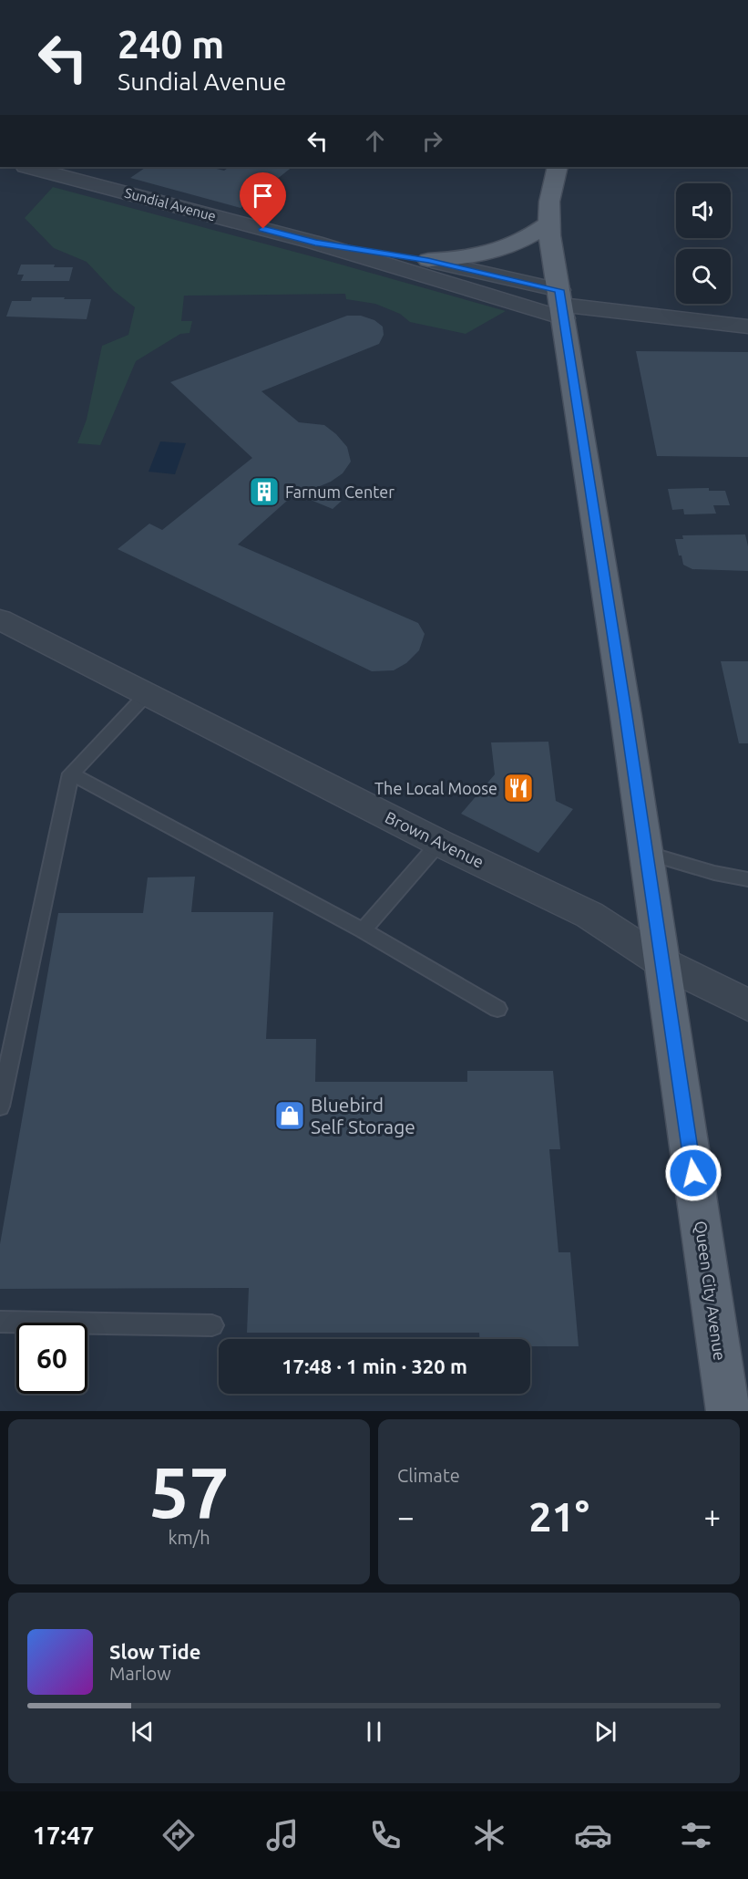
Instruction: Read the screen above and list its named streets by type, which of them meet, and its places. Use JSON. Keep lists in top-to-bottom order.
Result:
{
  "streets": {
    "main road": ["Queen City Avenue"],
    "street": ["Sundial Avenue", "Brown Avenue"]
  },
  "crossings": [
    ["Sundial Avenue", "Queen City Avenue"],
    ["Brown Avenue", "Queen City Avenue"]
  ],
  "places": {
    "building": ["Farnum Center"],
    "restaurant": ["The Local Moose"],
    "shop": ["Bluebird Self Storage"]
  },
  "page": {
    "turn": ["240 m", "Sundial Avenue"],
    "limit": "60",
    "trip": "17:48 · 1 min · 320 m",
    "tile": [
      ["57", "km/h"],
      "Climate"
    ],
    "heat": ["−", "21°", "+"],
    "song": ["Slow Tide", "Marlow"],
    "tabs": "17:47"
  }
}
